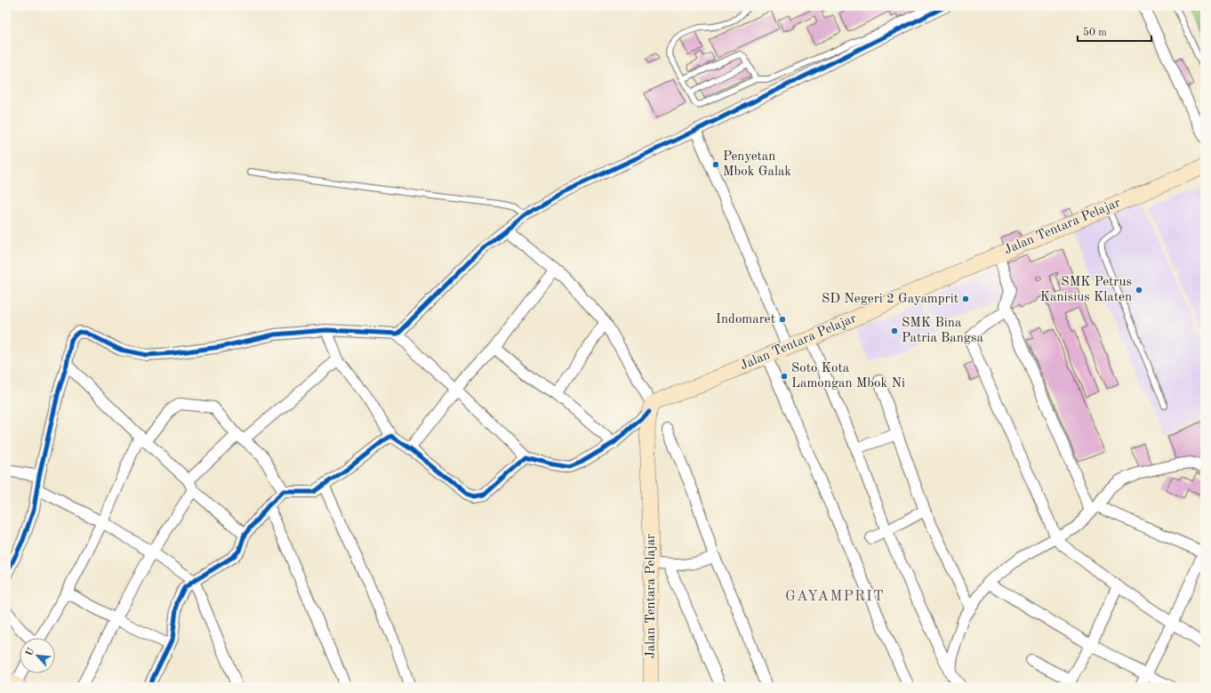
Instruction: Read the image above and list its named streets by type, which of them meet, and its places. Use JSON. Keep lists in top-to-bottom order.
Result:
{
  "streets": {
    "main road": ["Jalan Tentara Pelajar"]
  },
  "districts": ["GAYAMPRIT"],
  "places": [
    "Penyetan Mbok Galak",
    "SMK Petrus Kanisius Klaten",
    "SD Negeri 2 Gayamprit",
    "Indomaret",
    "SMK Bina Patria Bangsa",
    "Soto Kota Lamongan Mbok Ni"
  ],
  "scale_bar": "50 m",
  "north": "top left"
}
